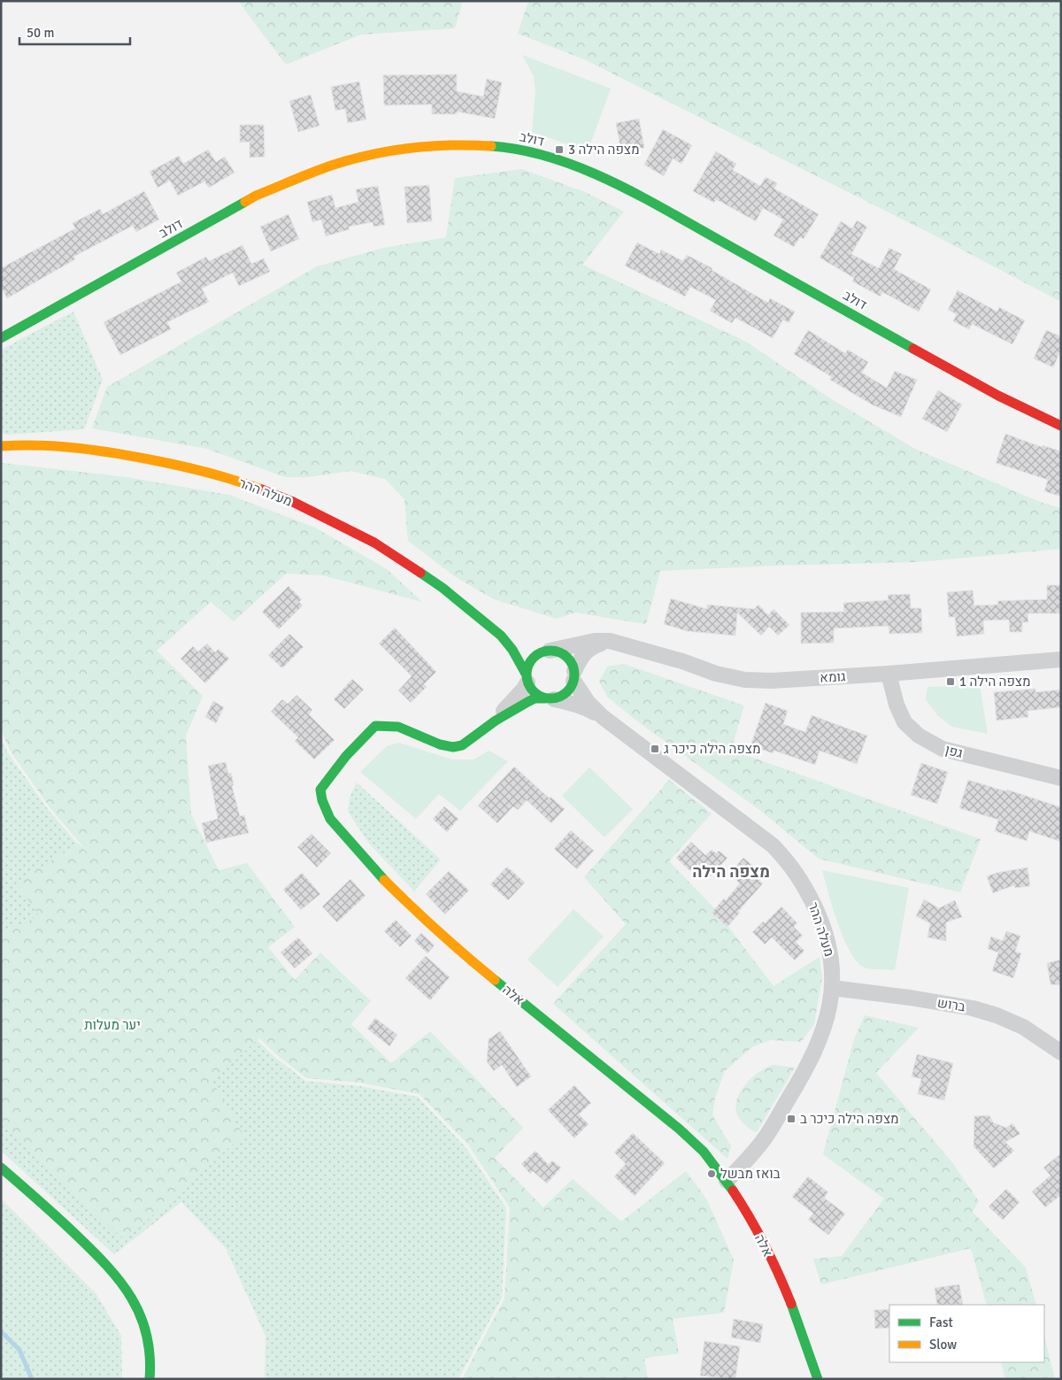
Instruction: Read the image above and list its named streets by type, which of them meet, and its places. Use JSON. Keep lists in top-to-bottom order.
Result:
{
  "streets": {
    "street": [
      "דולב",
      "מעלה ההר",
      "גומא",
      "גפן",
      "אלה",
      "ברוש"
    ]
  },
  "crossings": [
    ["מעלה ההר", "גומא"],
    ["מעלה ההר", "אלה"],
    ["מעלה ההר", "ברוש"],
    ["גומא", "גפן"],
    ["גומא", "אלה"]
  ],
  "districts": ["מצפה הילה"],
  "parks": ["יער מעלות"],
  "places": {
    "transit": [
      "מצפה הילה 3",
      "מצפה הילה 1",
      "מצפה הילה כיכר ג",
      "מצפה הילה כיכר ב"
    ],
    "other": ["בואז מבשל"]
  },
  "legend": ["Fast", "Slow"],
  "scale_bar": "50 m"
}
